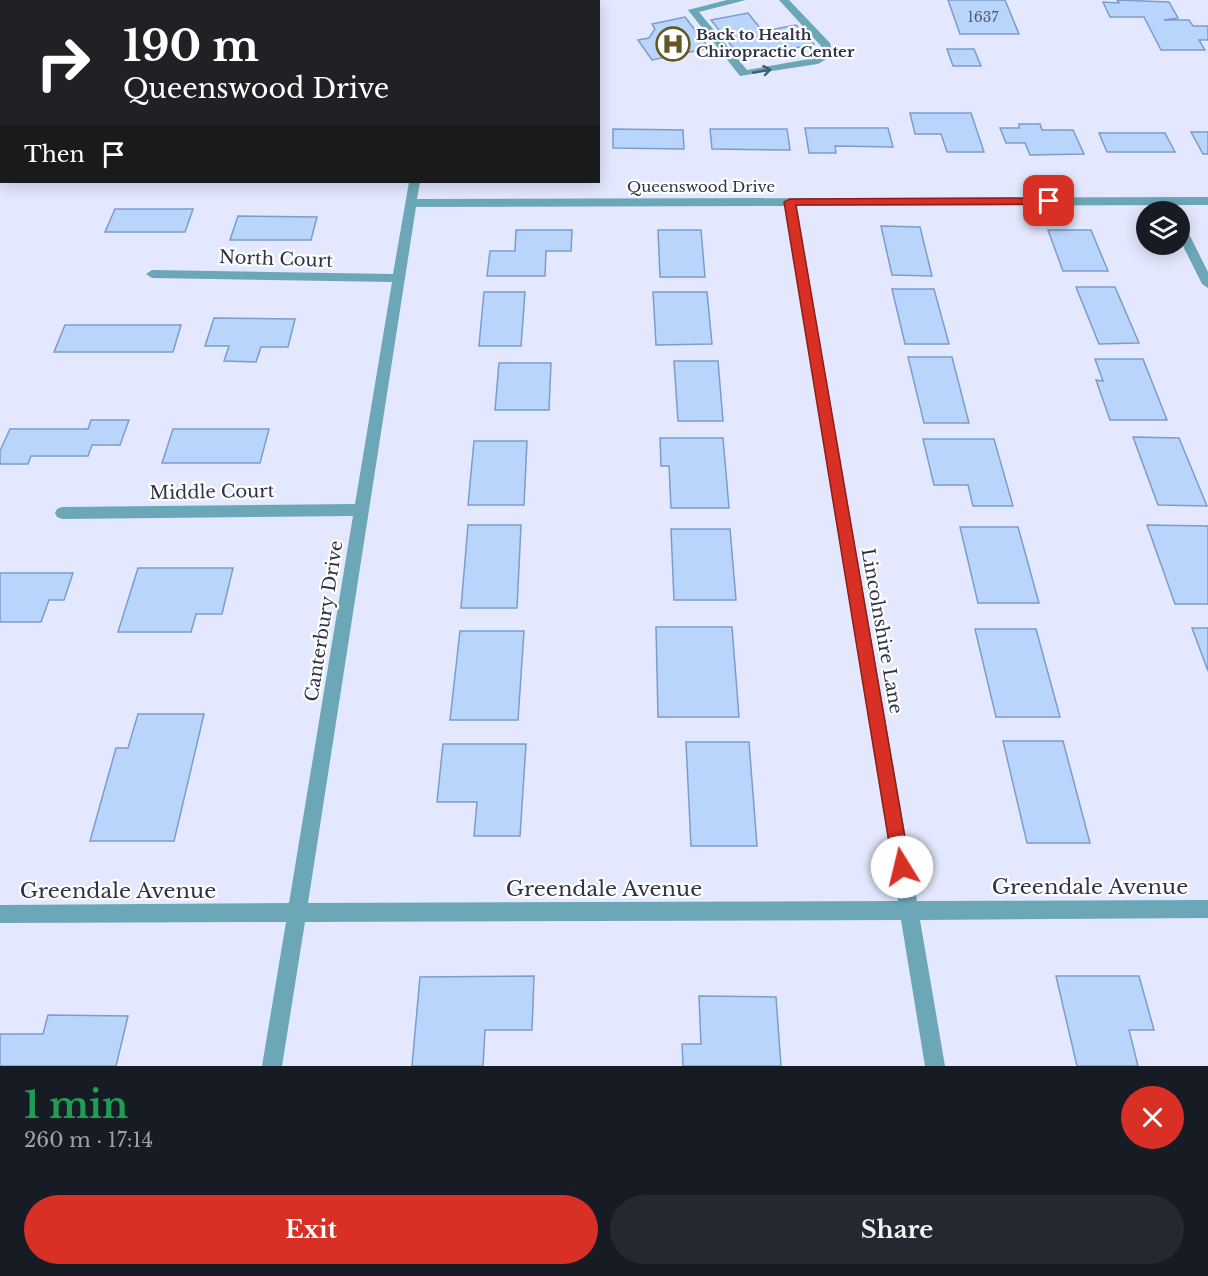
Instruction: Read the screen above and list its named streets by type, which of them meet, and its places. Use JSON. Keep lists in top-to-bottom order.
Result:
{
  "streets": {
    "street": [
      "Queenswood Drive",
      "North Court",
      "Middle Court",
      "Canterbury Drive",
      "Lincolnshire Lane",
      "Greendale Avenue"
    ]
  },
  "crossings": [
    ["Queenswood Drive", "Canterbury Drive"],
    ["Queenswood Drive", "Lincolnshire Lane"],
    ["North Court", "Canterbury Drive"],
    ["Middle Court", "Canterbury Drive"],
    ["Canterbury Drive", "Greendale Avenue"],
    ["Lincolnshire Lane", "Greendale Avenue"]
  ],
  "places": {
    "hospital": ["Back to Health Chiropractic Center"]
  },
  "house_numbers": ["1637"],
  "page": {
    "turn": ["190 m", "Queenswood Drive"],
    "then": "Then",
    "heading": ["1 min", "260 m · 17:14"],
    "buttons": ["Exit", "Share"]
  }
}
